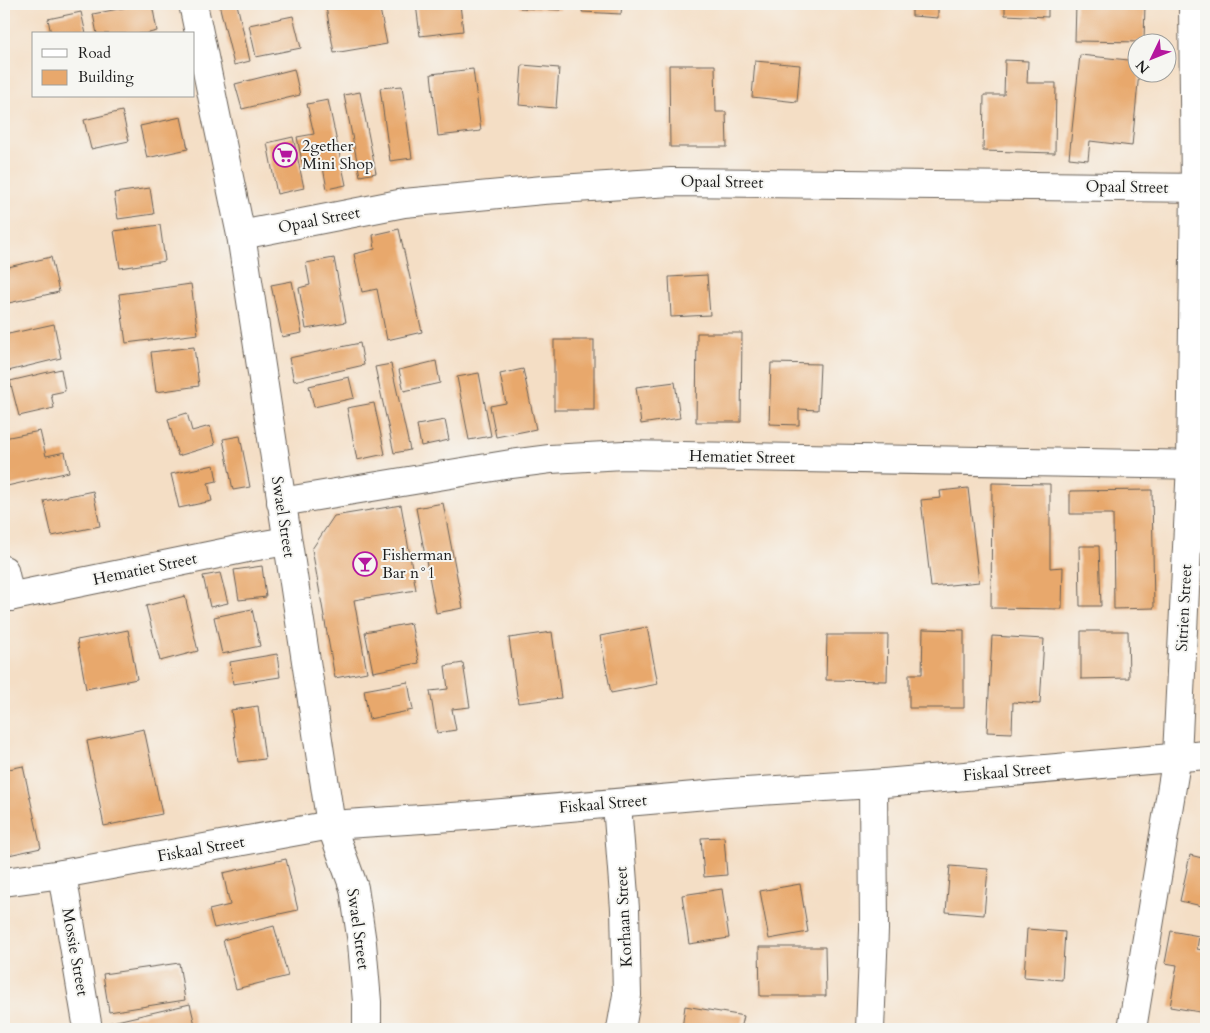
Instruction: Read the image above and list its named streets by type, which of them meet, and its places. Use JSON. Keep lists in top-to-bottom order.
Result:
{
  "streets": {
    "street": [
      "Opaal Street",
      "Hematiet Street",
      "Swael Street",
      "Sitrien Street",
      "Fiskaal Street",
      "Korhaan Street",
      "Mossie Street"
    ]
  },
  "crossings": [
    ["Opaal Street", "Swael Street"],
    ["Opaal Street", "Sitrien Street"],
    ["Hematiet Street", "Swael Street"],
    ["Hematiet Street", "Sitrien Street"],
    ["Swael Street", "Fiskaal Street"],
    ["Sitrien Street", "Fiskaal Street"],
    ["Fiskaal Street", "Korhaan Street"],
    ["Fiskaal Street", "Mossie Street"]
  ],
  "places": {
    "supermarket": ["2gether Mini Shop"],
    "bar": ["Fisherman Bar n°1"]
  },
  "legend": ["Road", "Building"],
  "north": "bottom left"
}
